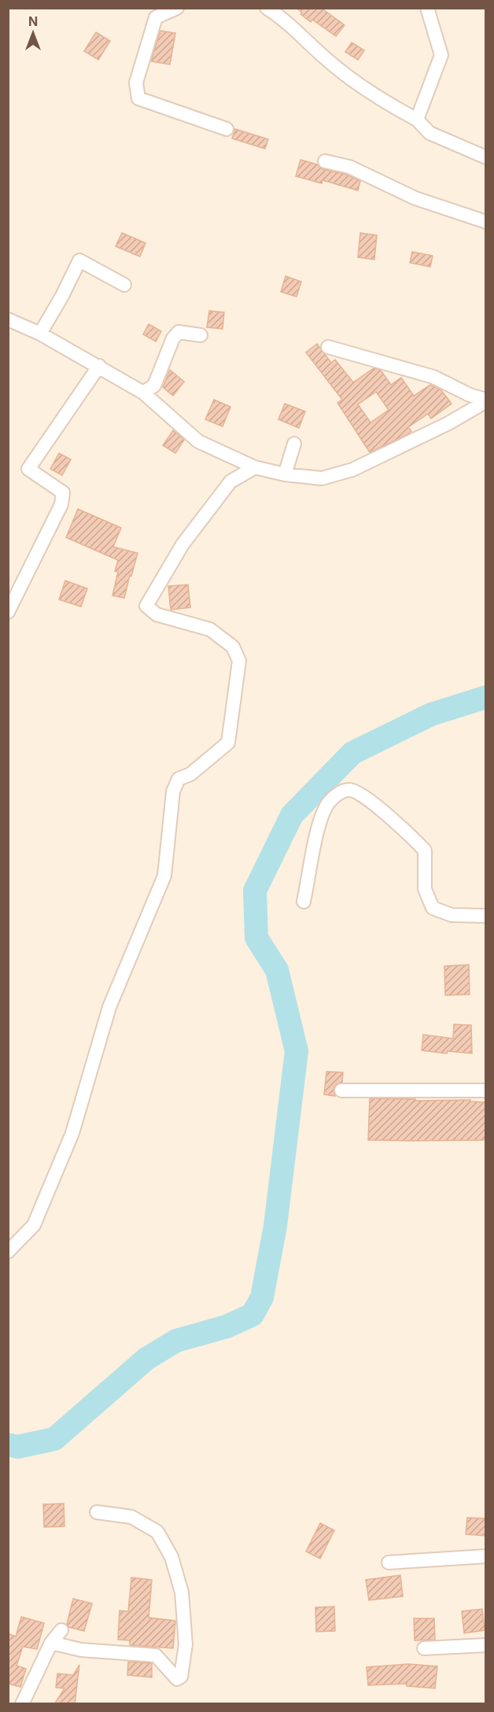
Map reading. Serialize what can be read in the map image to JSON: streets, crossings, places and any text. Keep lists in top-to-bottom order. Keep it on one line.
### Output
{"north":"top"}
